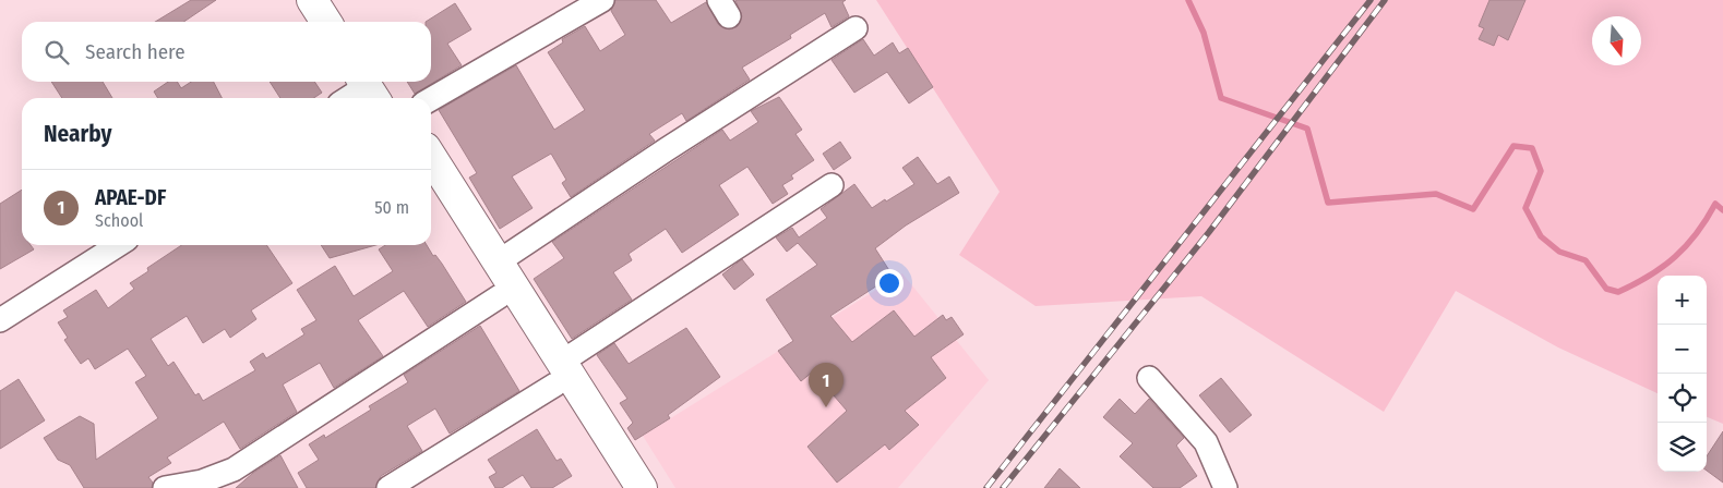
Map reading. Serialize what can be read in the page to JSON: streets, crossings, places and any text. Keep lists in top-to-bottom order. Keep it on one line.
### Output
{"north":"bottom","page":{"search":"Search here","heading":"Nearby","list":[{"mark":"1","name":"APAE-DF","note":"School","value":"50 m"}],"map_buttons":["+","−"],"pins":"1"}}
